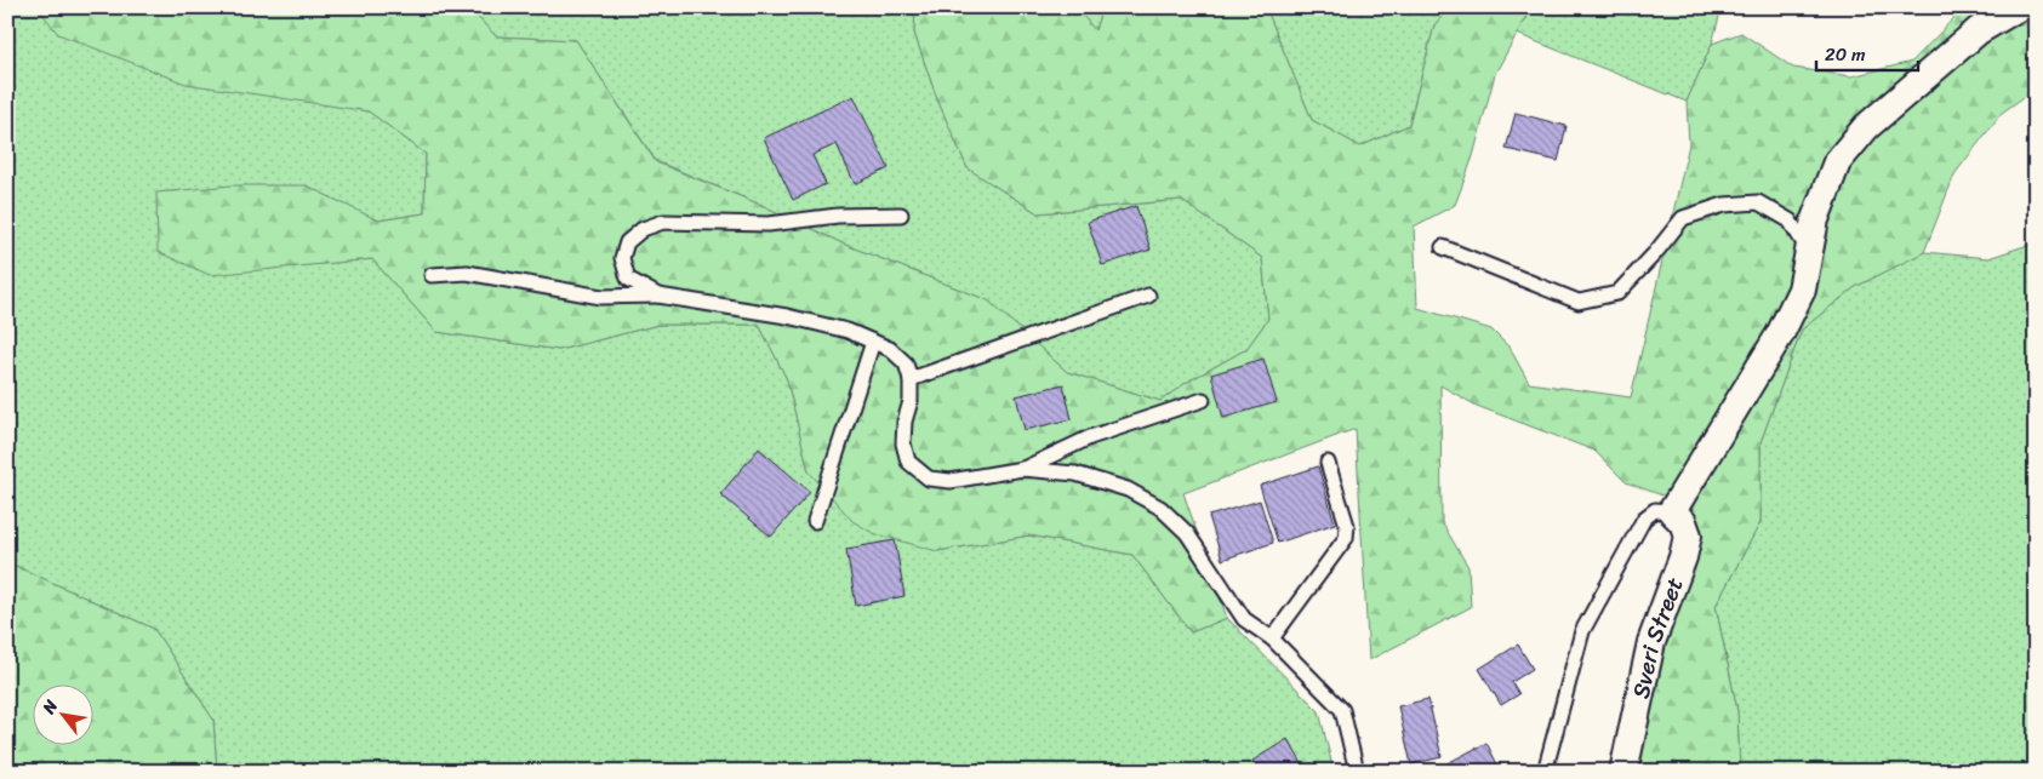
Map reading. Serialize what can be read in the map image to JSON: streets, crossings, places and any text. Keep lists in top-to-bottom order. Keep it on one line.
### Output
{"streets":{"street":["Sveri Street"]},"scale_bar":"20 m","north":"top left"}
